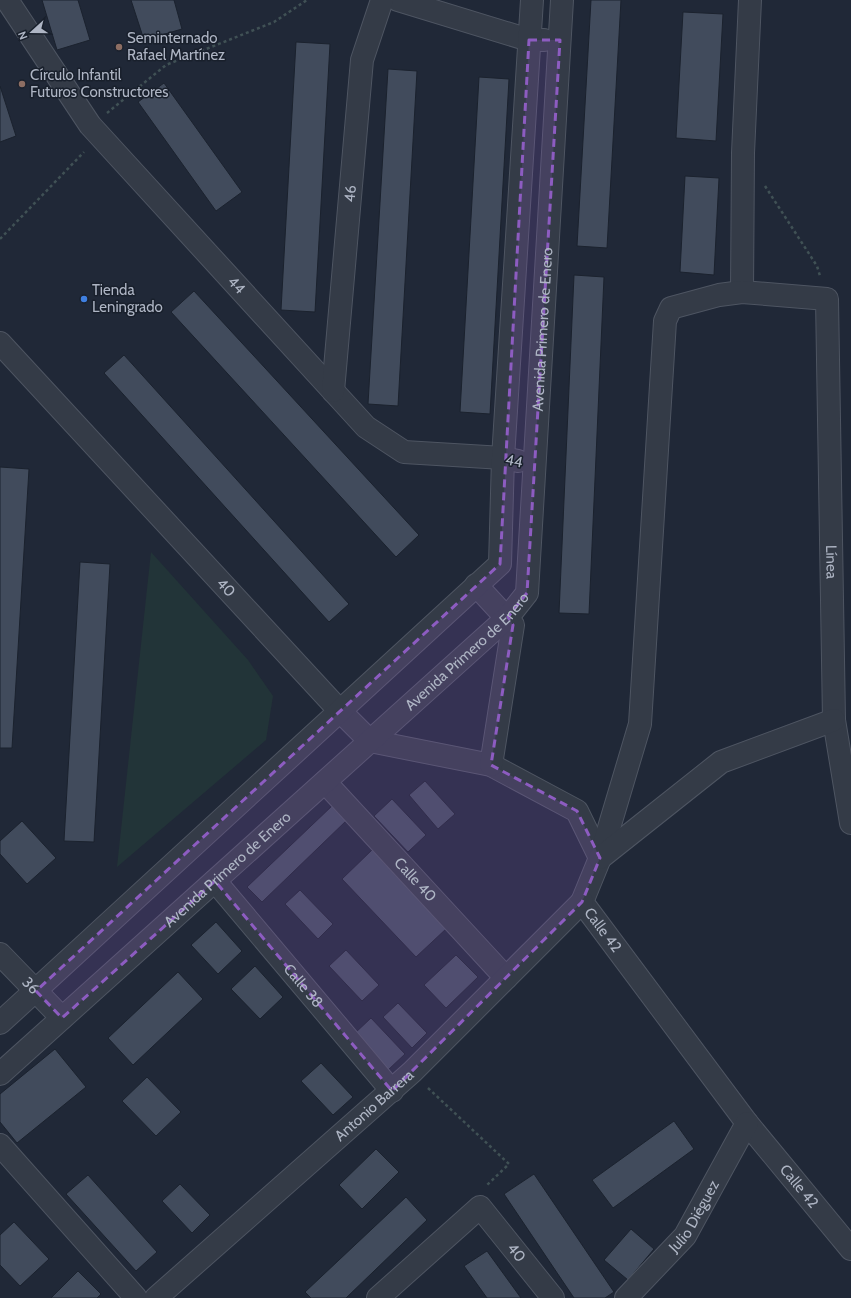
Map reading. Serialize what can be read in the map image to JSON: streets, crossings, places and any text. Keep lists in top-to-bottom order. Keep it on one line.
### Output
{"streets":{"street":["46","44","Avenida Primero de Enero","Línea","40","Calle 40","Calle 42","36","Calle 38","Antonio Barrera","Julio Diéguez"]},"crossings":[["46","44"],["44","Avenida Primero de Enero"],["Avenida Primero de Enero","40"],["Avenida Primero de Enero","Calle 40"],["Avenida Primero de Enero","36"],["Avenida Primero de Enero","Calle 38"],["Calle 40","Antonio Barrera"],["Calle 42","Antonio Barrera"],["Calle 42","Julio Diéguez"],["Calle 38","Antonio Barrera"]],"places":["Seminternado Rafael Martínez","Círculo Infantil Futuros Constructores","Tienda Leningrado"],"north":"left"}
